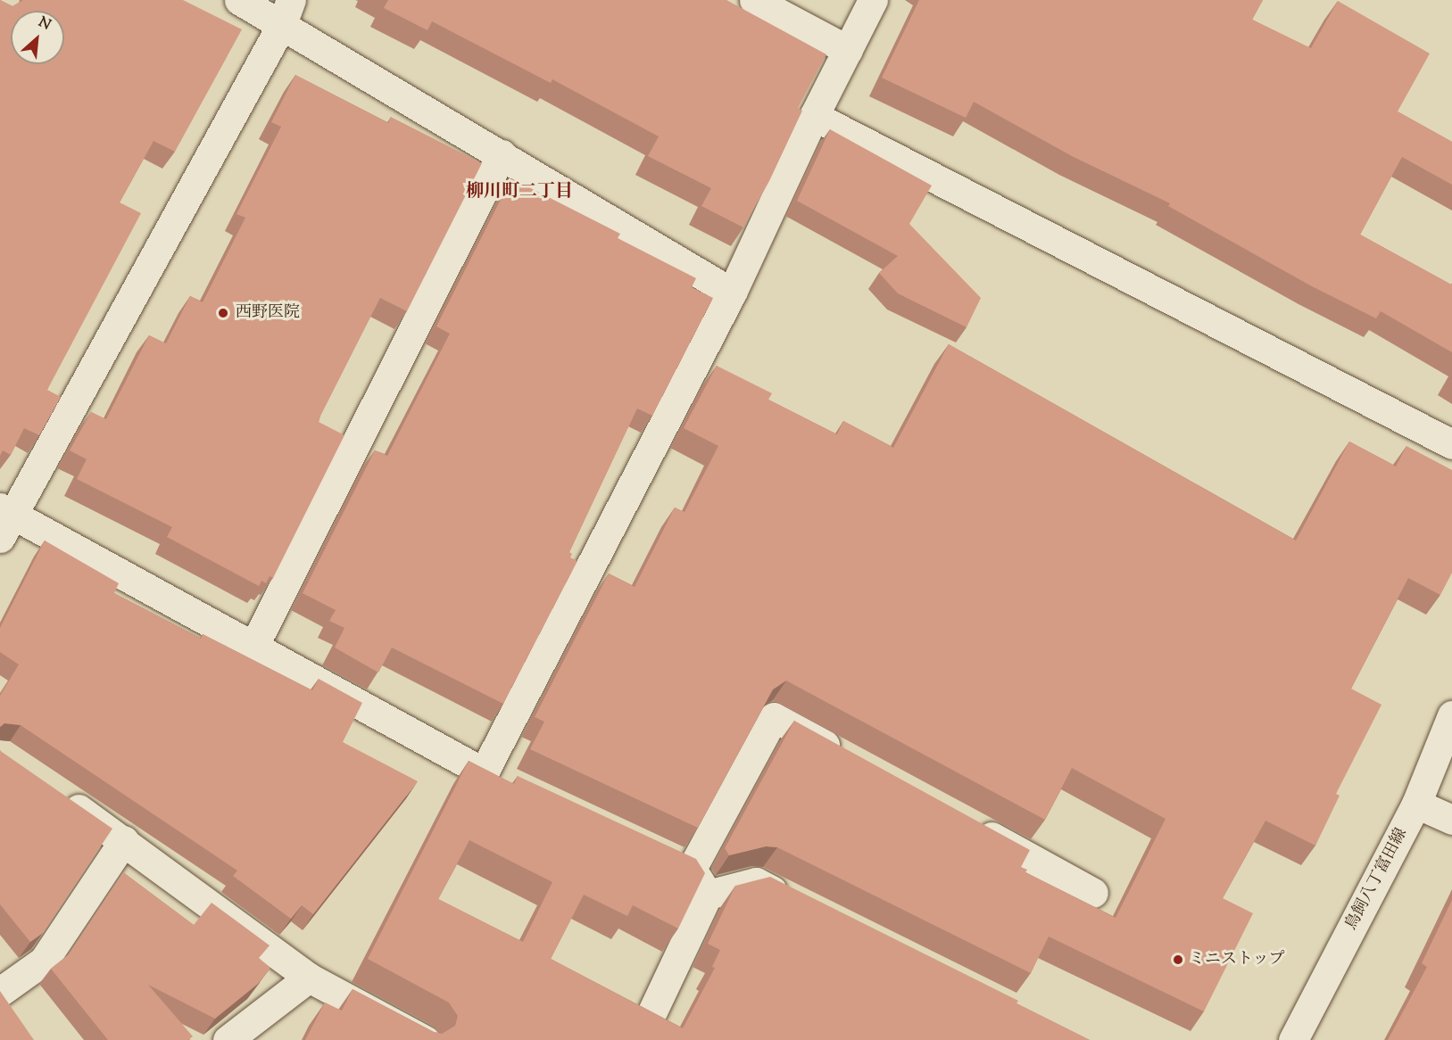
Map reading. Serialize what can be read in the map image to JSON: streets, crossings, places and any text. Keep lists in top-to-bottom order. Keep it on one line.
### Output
{"streets":{"street":["鳥飼八丁富田線"]},"districts":["柳川町二丁目"],"places":["西野医院","ミニストップ"],"north":"top right"}
